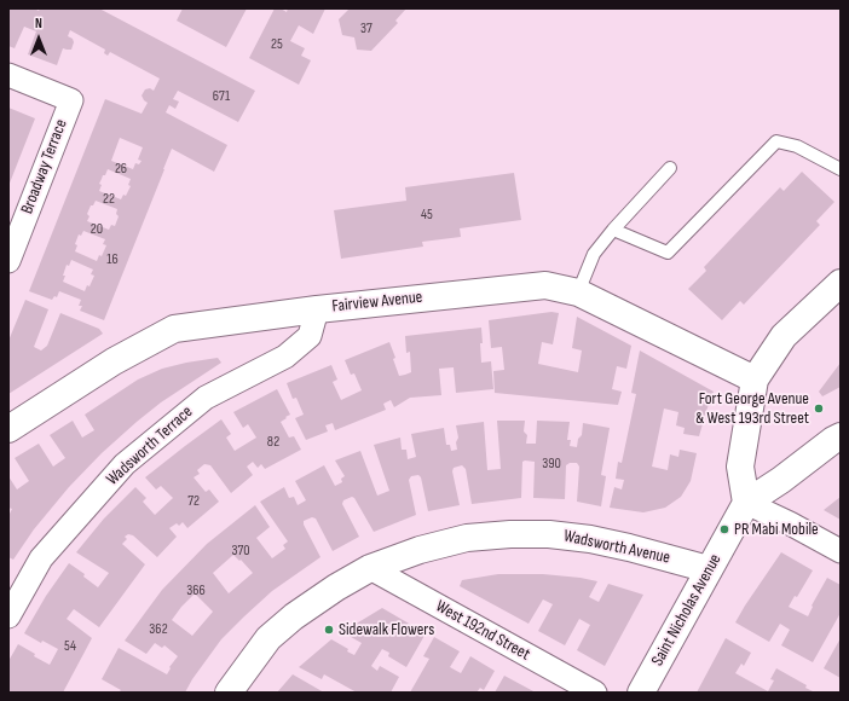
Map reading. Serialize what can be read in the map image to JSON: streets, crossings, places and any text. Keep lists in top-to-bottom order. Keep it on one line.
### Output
{"streets":{"street":["Broadway Terrace","Fairview Avenue","Wadsworth Terrace","Wadsworth Avenue","Saint Nicholas Avenue","West 192nd Street"]},"crossings":[["Fairview Avenue","Wadsworth Terrace"],["Wadsworth Avenue","Saint Nicholas Avenue"],["Wadsworth Avenue","West 192nd Street"]],"places":["Fort George Avenue & West 193rd Street","PR Mabi Mobile","Sidewalk Flowers"],"house_numbers":["37","25","671","26","22","45","20","16","82","390","72","370","366","362","54"],"north":"top"}
